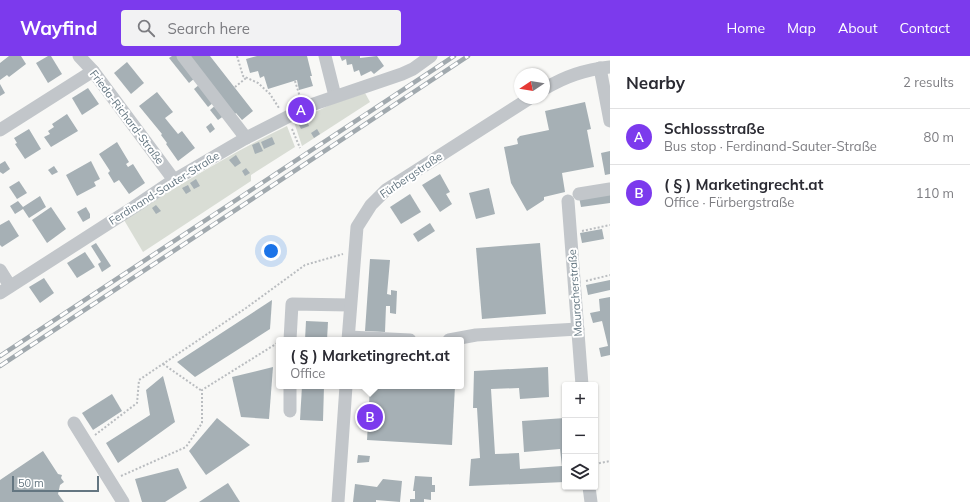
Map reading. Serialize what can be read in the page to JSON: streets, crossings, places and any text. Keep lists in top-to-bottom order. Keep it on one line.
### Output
{"streets":{"street":["Frieda-Richard-Straße","Fürbergstraße","Ferdinand-Sauter-Straße","Mauracherstraße"]},"crossings":[["Frieda-Richard-Straße","Ferdinand-Sauter-Straße"]],"scale_bar":"50 m","north":"left","page":{"header":"Wayfind","search":"Search here","nav":["Home","Map","About","Contact"],"heading":["Nearby","2 results"],"pins":["A","B"],"list":[{"mark":"A","name":"Schlossstraße","note":"Bus stop · Ferdinand-Sauter-Straße","value":"80 m"},{"mark":"B","name":"( § ) Marketingrecht.at","note":"Office · Fürbergstraße","value":"110 m"}],"popup":["( § ) Marketingrecht.at","Office"],"map_buttons":["+","−"],"scale":"50 m"}}
